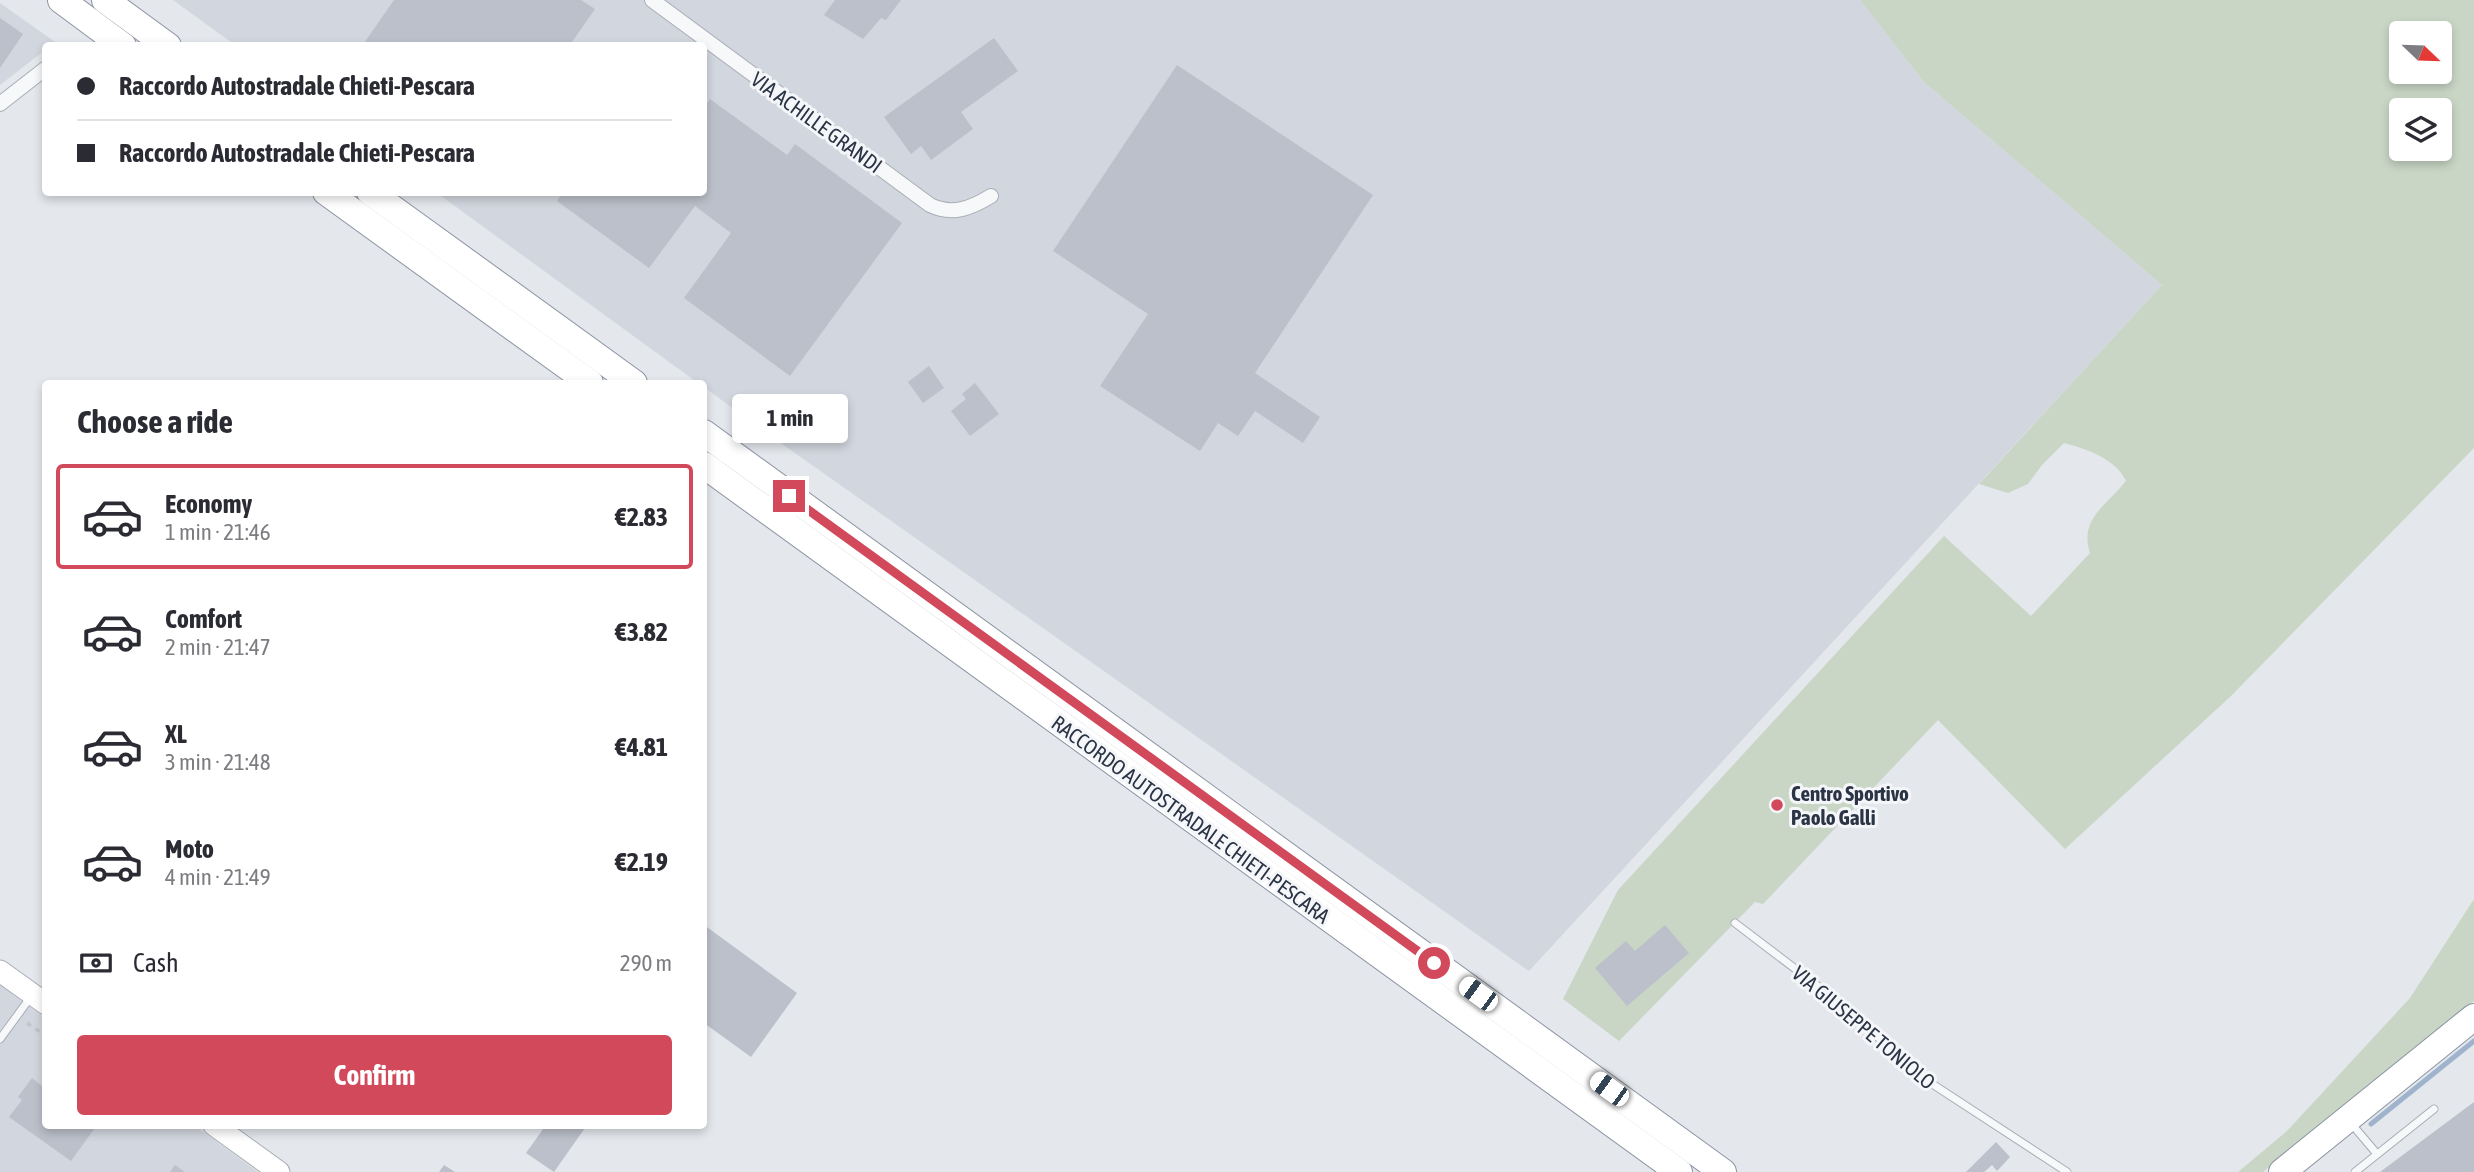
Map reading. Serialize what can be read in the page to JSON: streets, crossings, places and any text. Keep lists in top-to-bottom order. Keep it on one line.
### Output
{"streets":{"highway":["RACCORDO AUTOSTRADALE CHIETI-PESCARA"],"street":["VIA ACHILLE GRANDI"],"lane":["VIA GIUSEPPE TONIOLO"]},"places":["Centro Sportivo Paolo Galli"],"north":"bottom right","page":{"banner":["Raccordo Autostradale Chieti-Pescara","Raccordo Autostradale Chieti-Pescara"],"heading":"Choose a ride","bubble":"1 min","list":[{"name":"Economy","note":"1 min · 21:46","value":"€2.83"},{"name":"Comfort","note":"2 min · 21:47","value":"€3.82"},{"name":"XL","note":"3 min · 21:48","value":"€4.81"},{"name":"Moto","note":"4 min · 21:49","value":"€2.19"}],"pay":["Cash","290 m"],"buttons":"Confirm"}}
